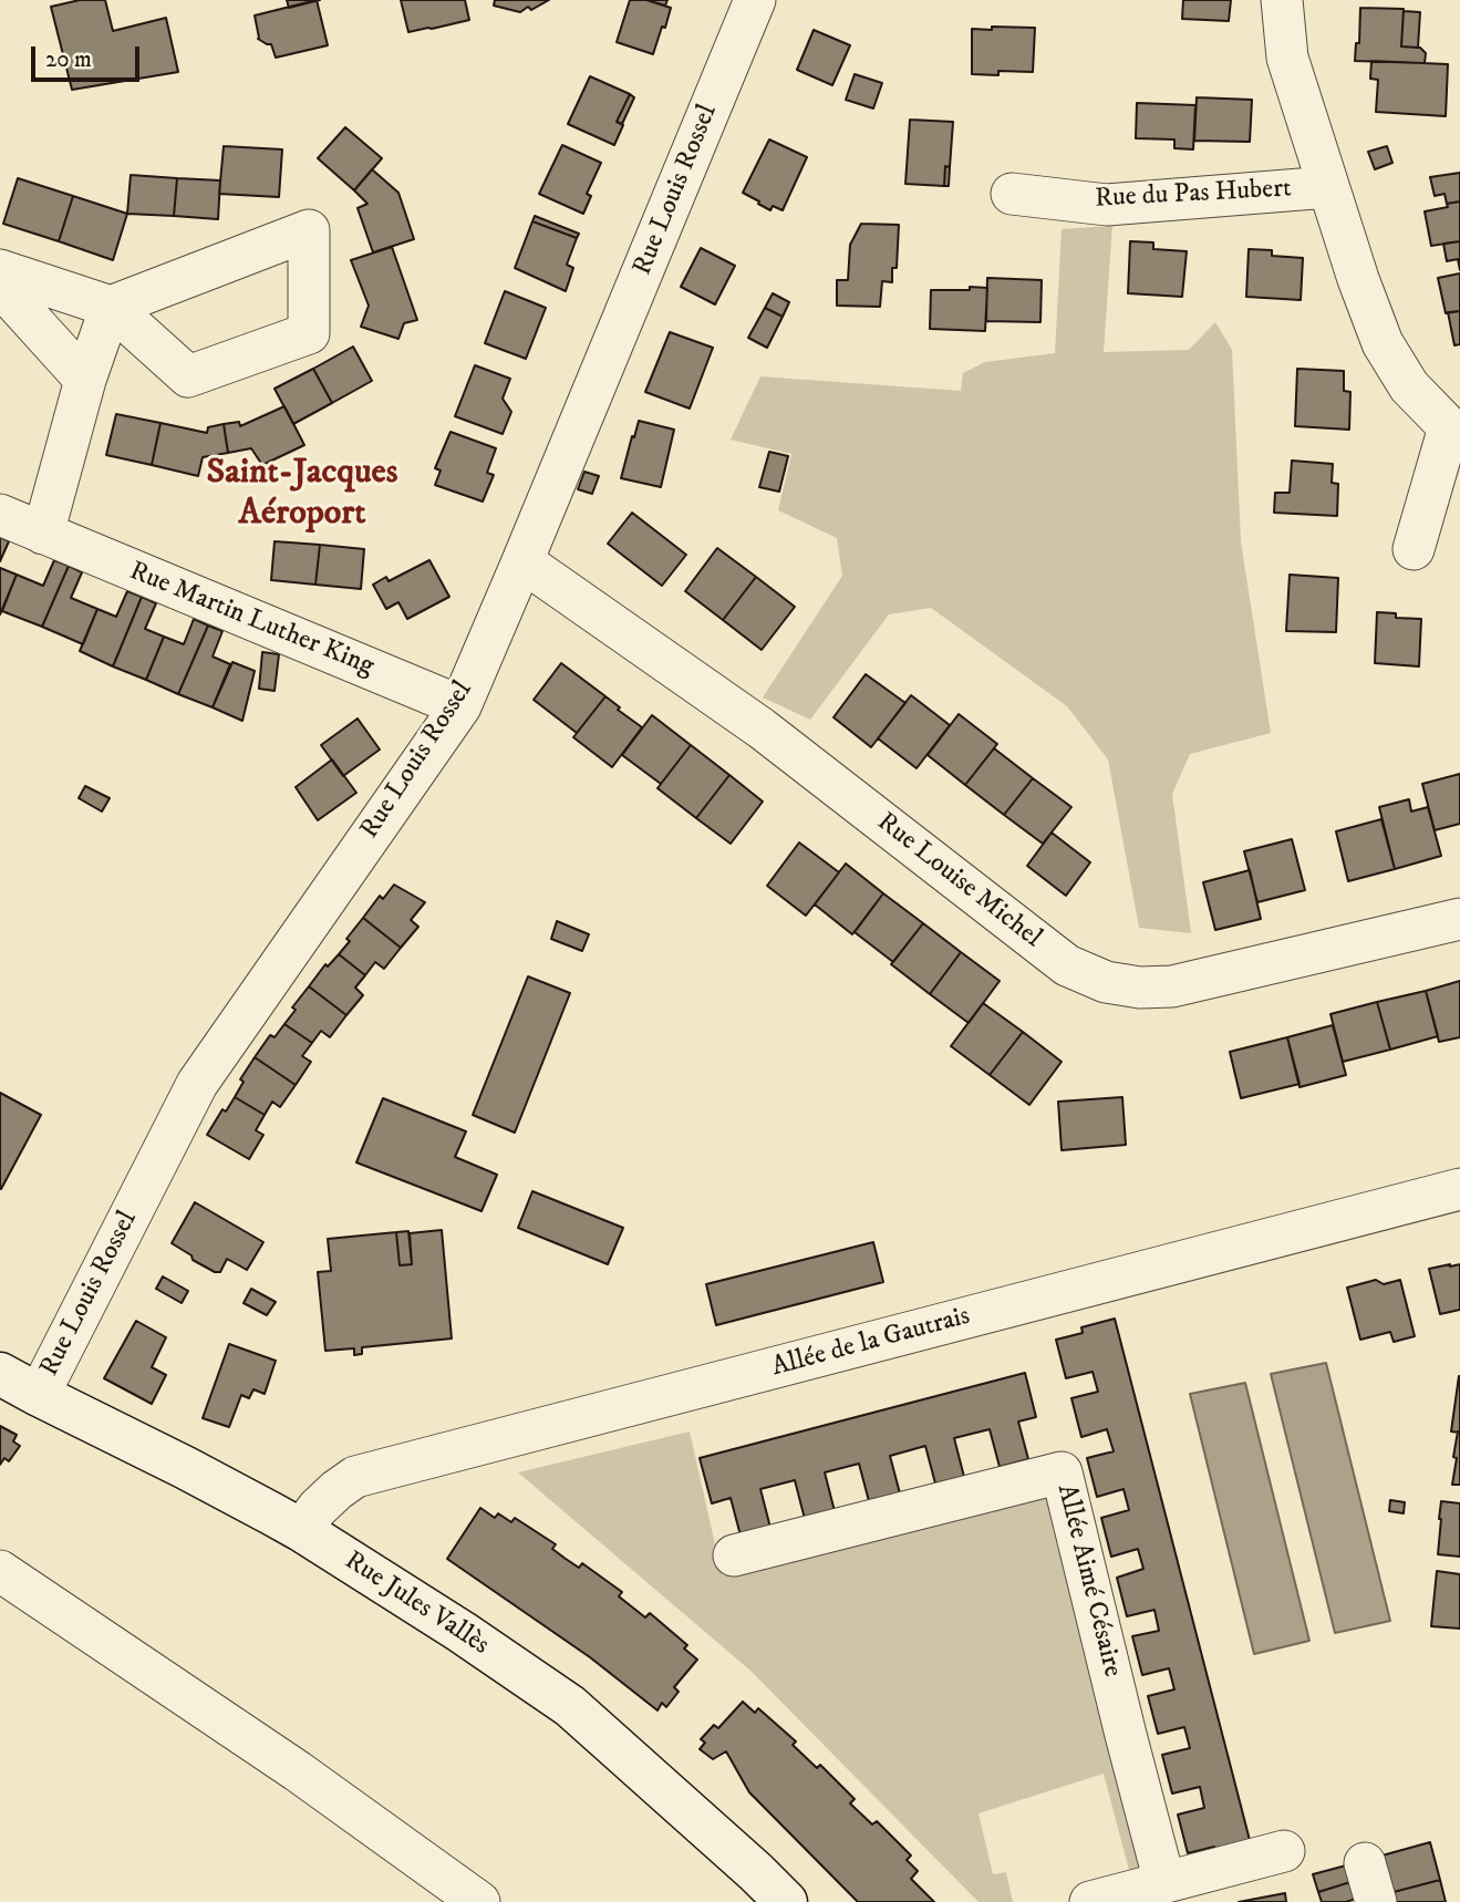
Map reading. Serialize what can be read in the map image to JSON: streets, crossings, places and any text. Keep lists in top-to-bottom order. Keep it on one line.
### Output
{"streets":{"street":["Rue Louis Rossel","Rue du Pas Hubert","Rue Martin Luther King","Rue Louise Michel","Allée de la Gautrais","Allée Aimé Césaire","Rue Jules Vallès"]},"crossings":[["Rue Louis Rossel","Rue Martin Luther King"],["Rue Louis Rossel","Rue Louise Michel"],["Rue Louis Rossel","Rue Jules Vallès"],["Allée de la Gautrais","Rue Jules Vallès"]],"districts":["Saint-Jacques Aéroport"],"scale_bar":"20 m"}
